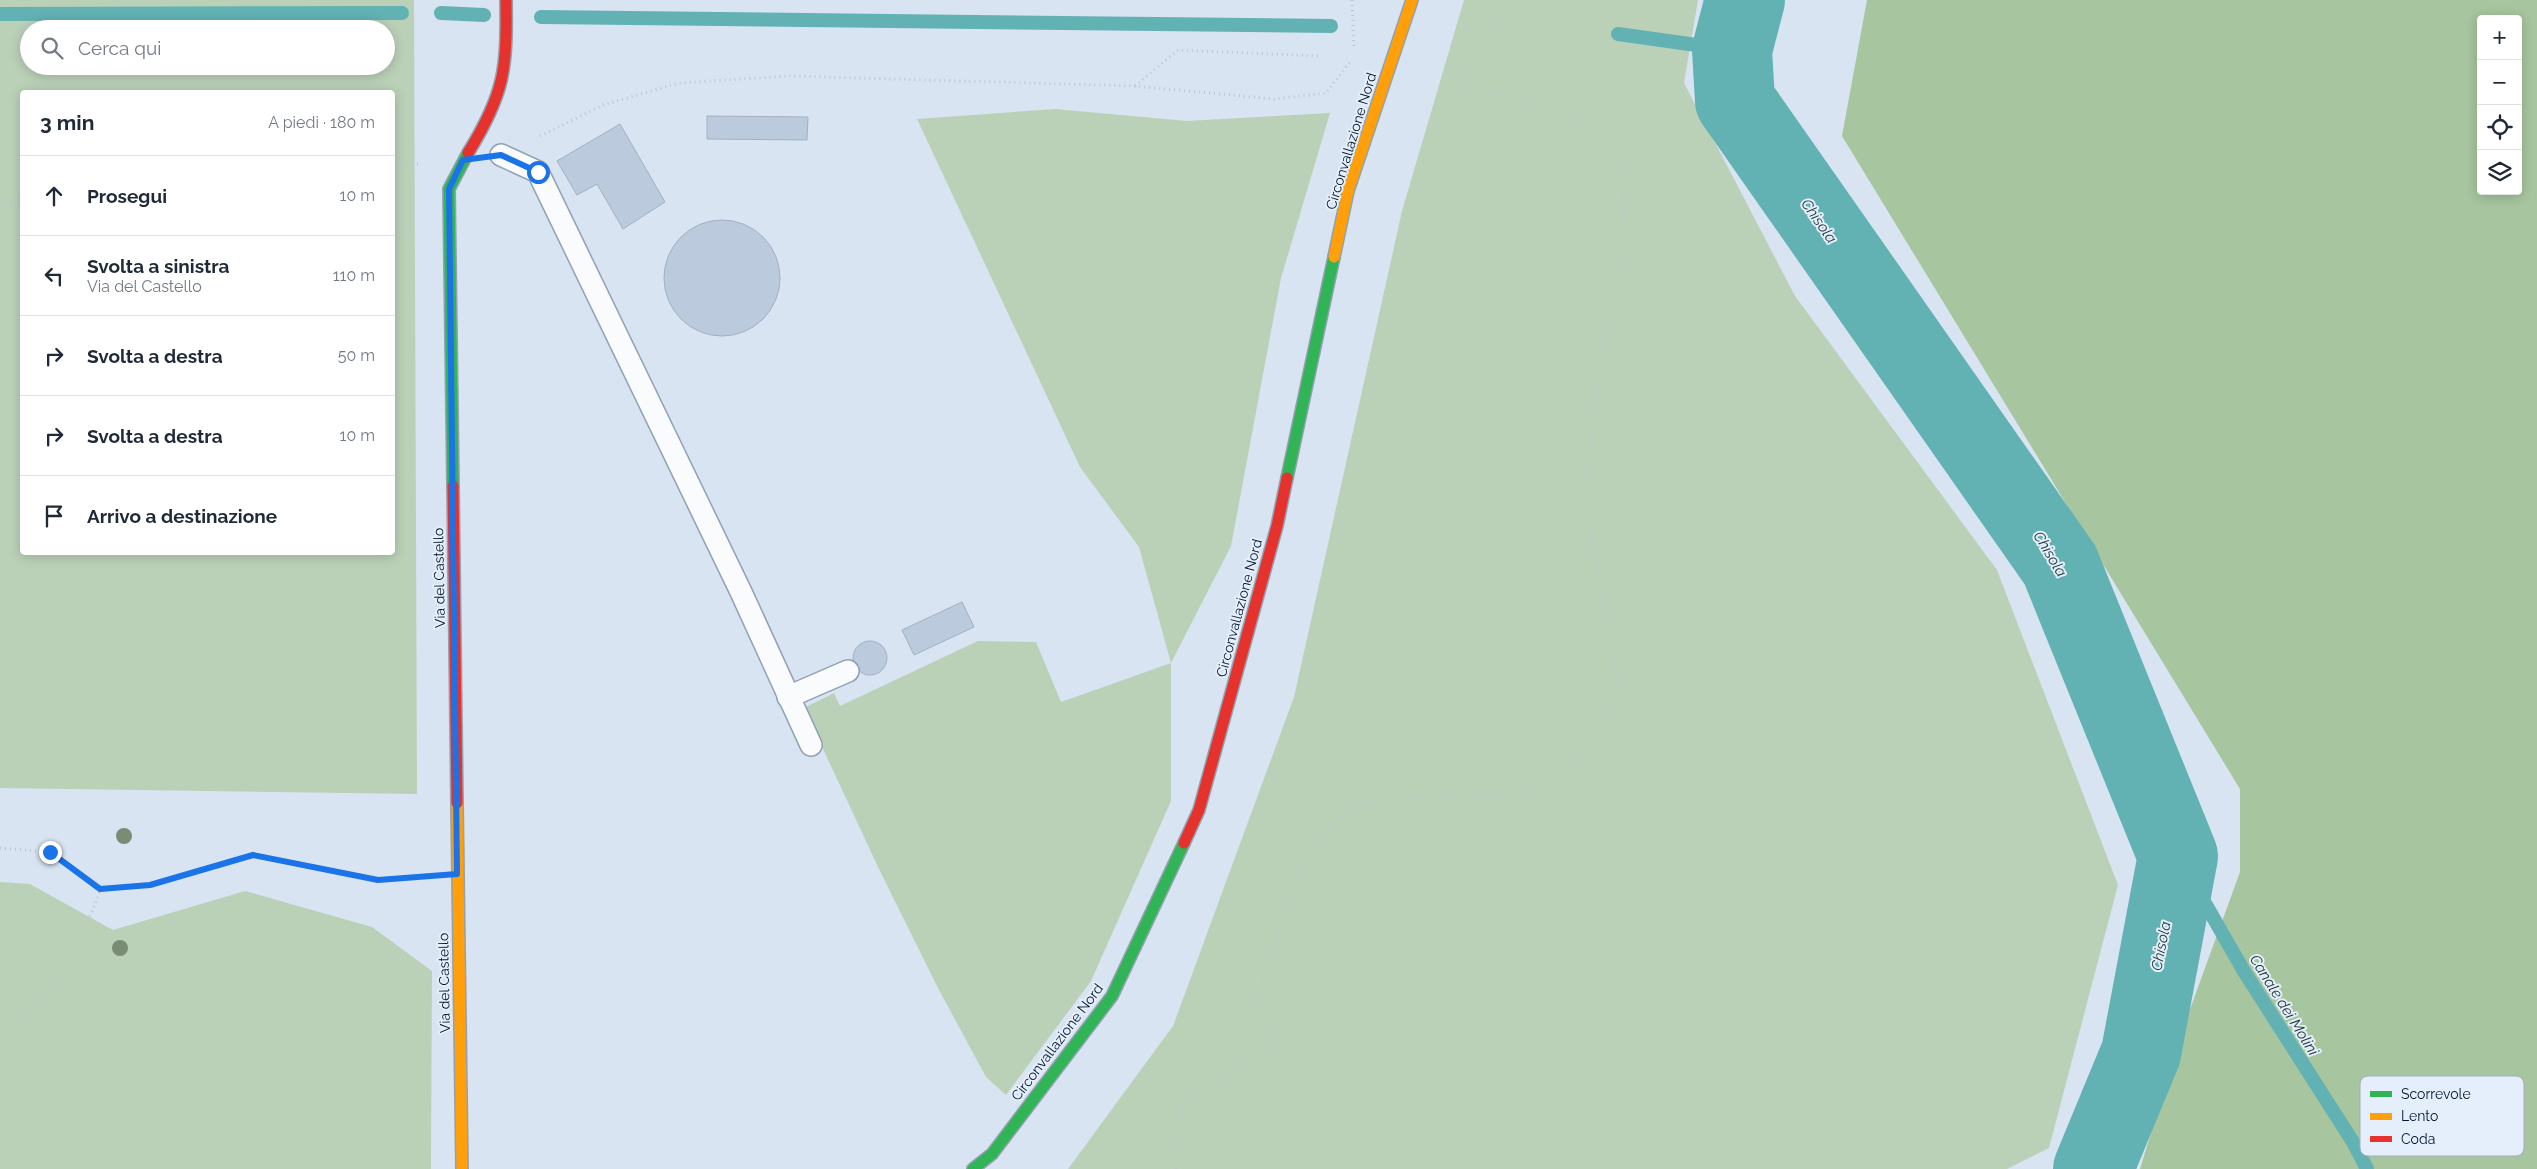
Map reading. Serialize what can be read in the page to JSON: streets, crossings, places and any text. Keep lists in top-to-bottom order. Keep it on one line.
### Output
{"streets":{"street":["Circonvallazione Nord","Via del Castello"]},"water":["Chisola","Canale dei Molini"],"legend":["Scorrevole","Lento","Coda"],"page":{"map_buttons":["+","−"],"search":"Cerca qui","heading":["3 min","A piedi · 180 m"],"list":[["Prosegui","10 m"],["Svolta a sinistra","Via del Castello","110 m"],["Svolta a destra","50 m"],["Svolta a destra","10 m"],"Arrivo a destinazione"]}}
